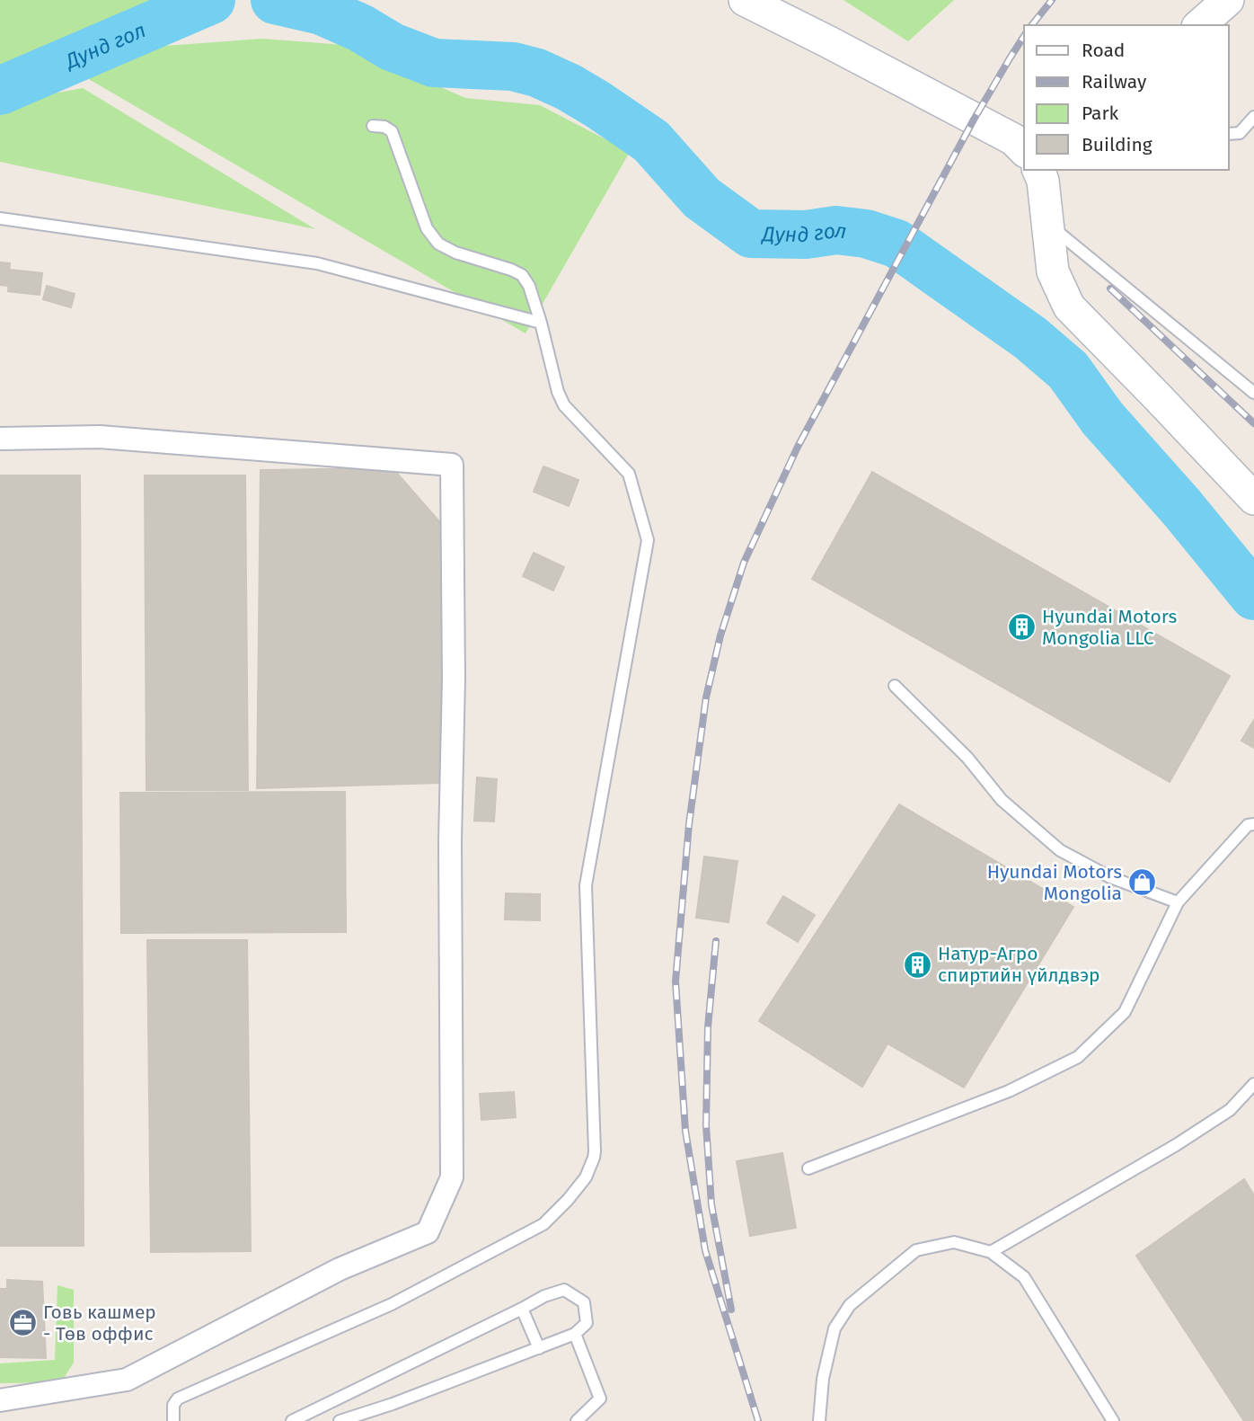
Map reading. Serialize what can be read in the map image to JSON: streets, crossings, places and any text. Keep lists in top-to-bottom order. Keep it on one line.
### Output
{"water":["Дунд гол"],"places":{"building":["Hyundai Motors Mongolia LLC","Натур-Агро спиртийн үйлдвэр"],"shop":["Hyundai Motors Mongolia"],"office":["Говь кашмер - Төв оффис"]},"legend":["Road","Railway","Park","Building"]}
